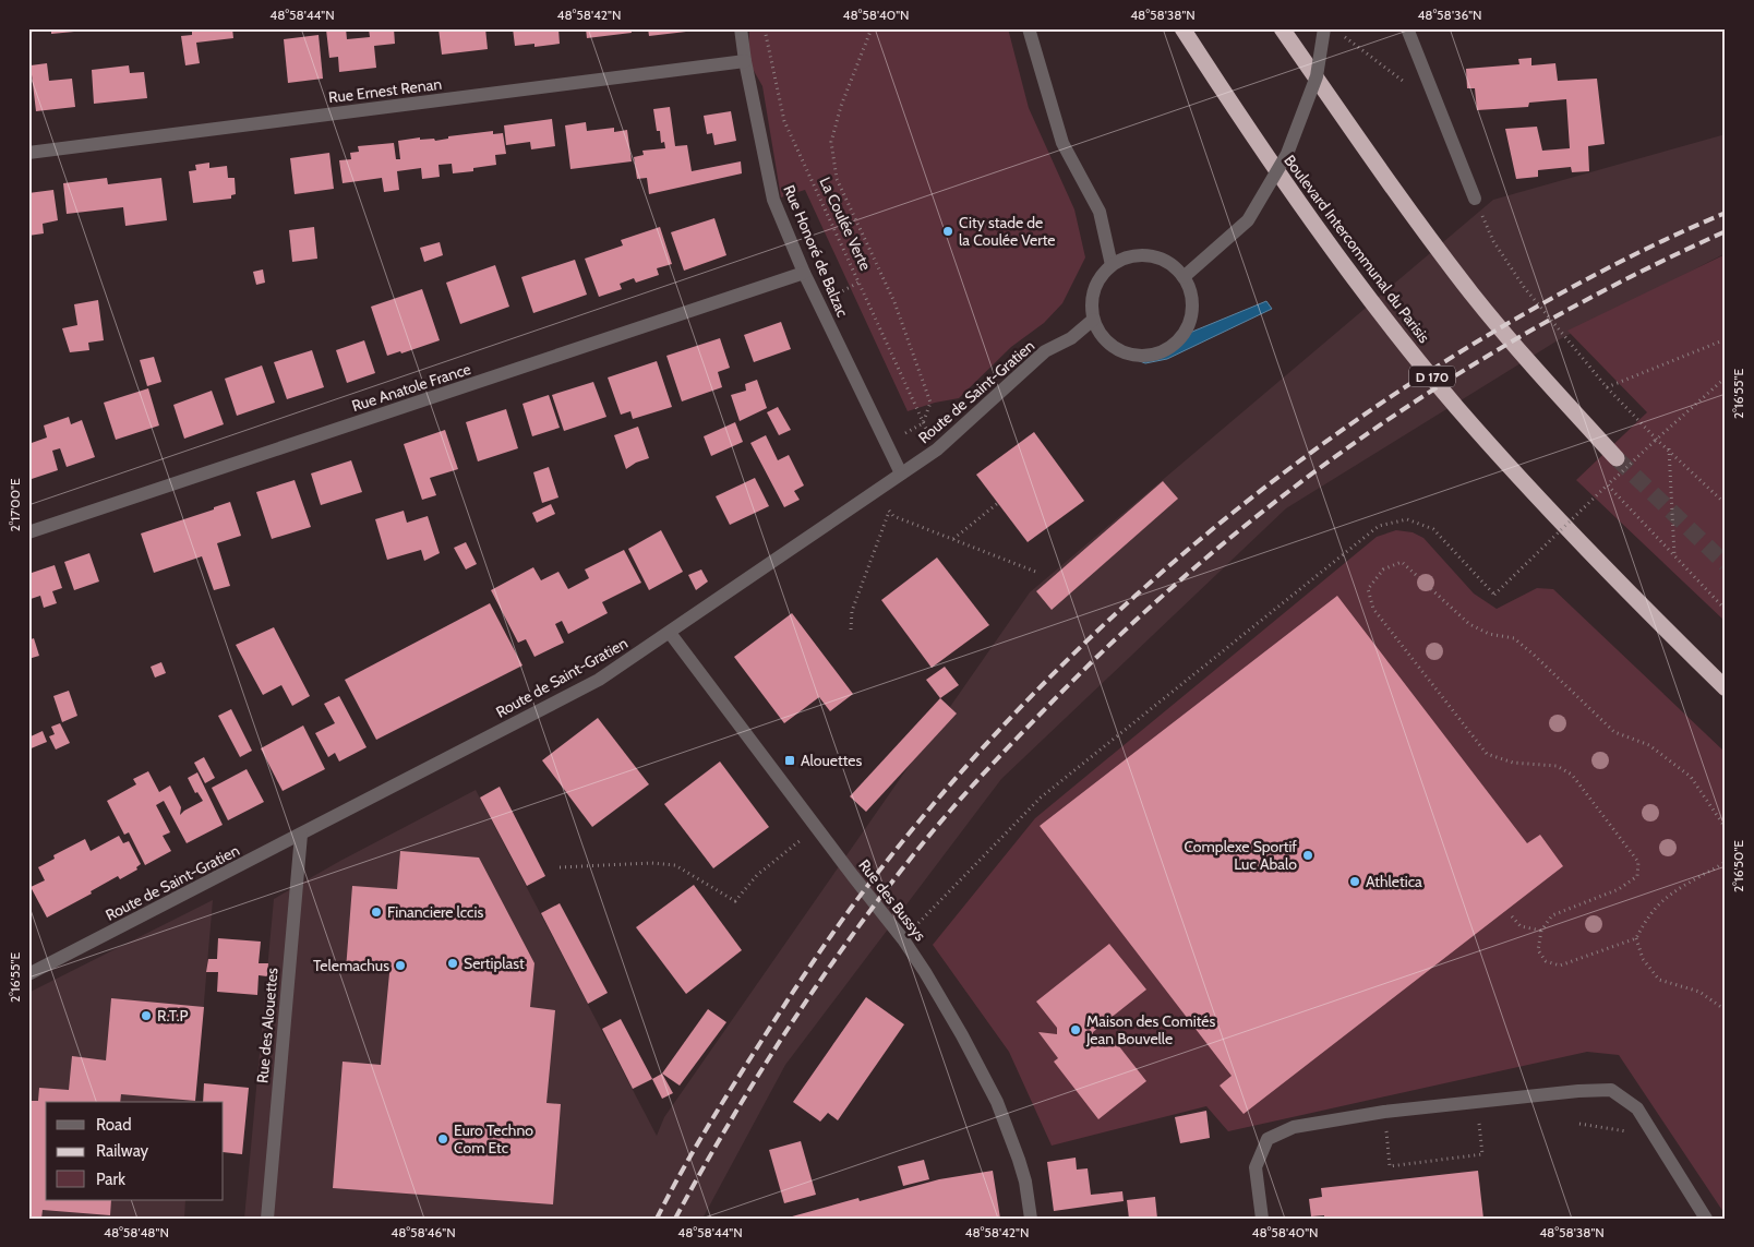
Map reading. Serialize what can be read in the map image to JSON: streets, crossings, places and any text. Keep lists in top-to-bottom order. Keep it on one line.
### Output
{"streets":{"highway":["Boulevard Intercommunal du Parisis","D 170"],"street":["Rue Ernest Renan","Rue Honoré de Balzac","Rue Anatole France","Route de Saint-Gratien","Rue des Bussys","Rue des Alouettes"],"path":["La Coulée Verte"]},"crossings":[["Rue Ernest Renan","Rue Honoré de Balzac"],["Rue Honoré de Balzac","Rue Anatole France"],["Rue Honoré de Balzac","Route de Saint-Gratien"],["Route de Saint-Gratien","Rue des Bussys"],["Route de Saint-Gratien","Rue des Alouettes"]],"places":{"other":["City stade de la Coulée Verte","Complexe Sportif Luc Abalo","Athletica","Financiere lccis","Sertiplast","Telemachus","R.T.P","Maison des Comités Jean Bouvelle","Euro Techno Com Etc"],"transit":["Alouettes"]},"legend":["Road","Railway","Park"],"coordinates":["48°58'44\"N","48°58'42\"N","48°58'40\"N","48°58'38\"N","48°58'36\"N","2°16'55\"E","2°17'00\"E","2°16'50\"E","48°58'48\"N","48°58'46\"N"]}
